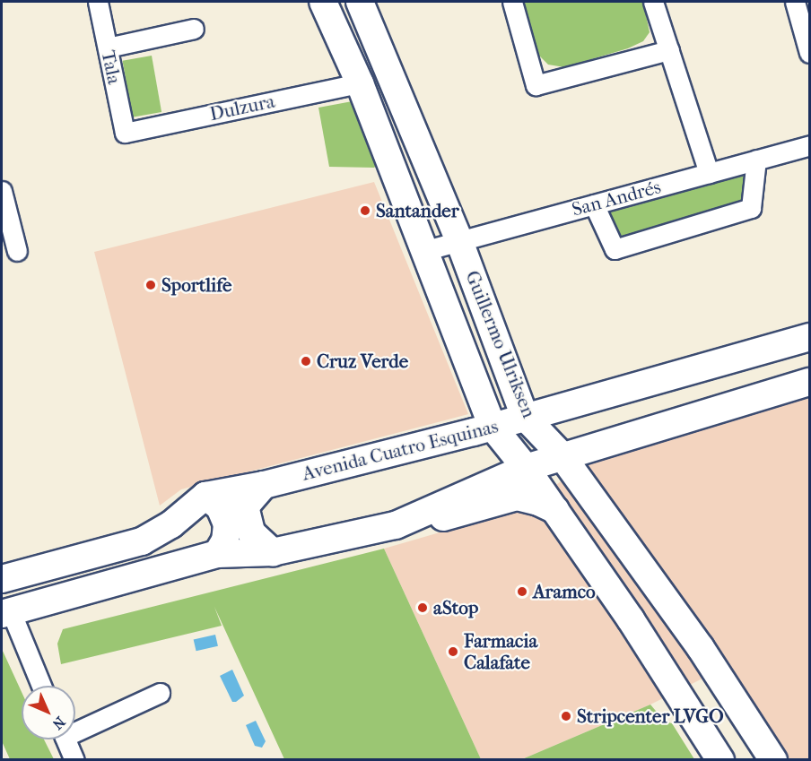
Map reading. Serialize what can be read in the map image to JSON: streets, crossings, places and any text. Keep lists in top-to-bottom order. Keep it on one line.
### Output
{"streets":{"main road":["Guillermo Ulriksen","Avenida Cuatro Esquinas"],"street":["Tala","Dulzura","San Andrés"]},"crossings":[["Tala","Dulzura"],["Dulzura","Guillermo Ulriksen"],["San Andrés","Guillermo Ulriksen"],["Guillermo Ulriksen","Avenida Cuatro Esquinas"]],"places":["Santander","Sportlife","Cruz Verde","Aramco","aStop","Farmacia Calafate","Stripcenter LVGO"],"north":"bottom right"}
